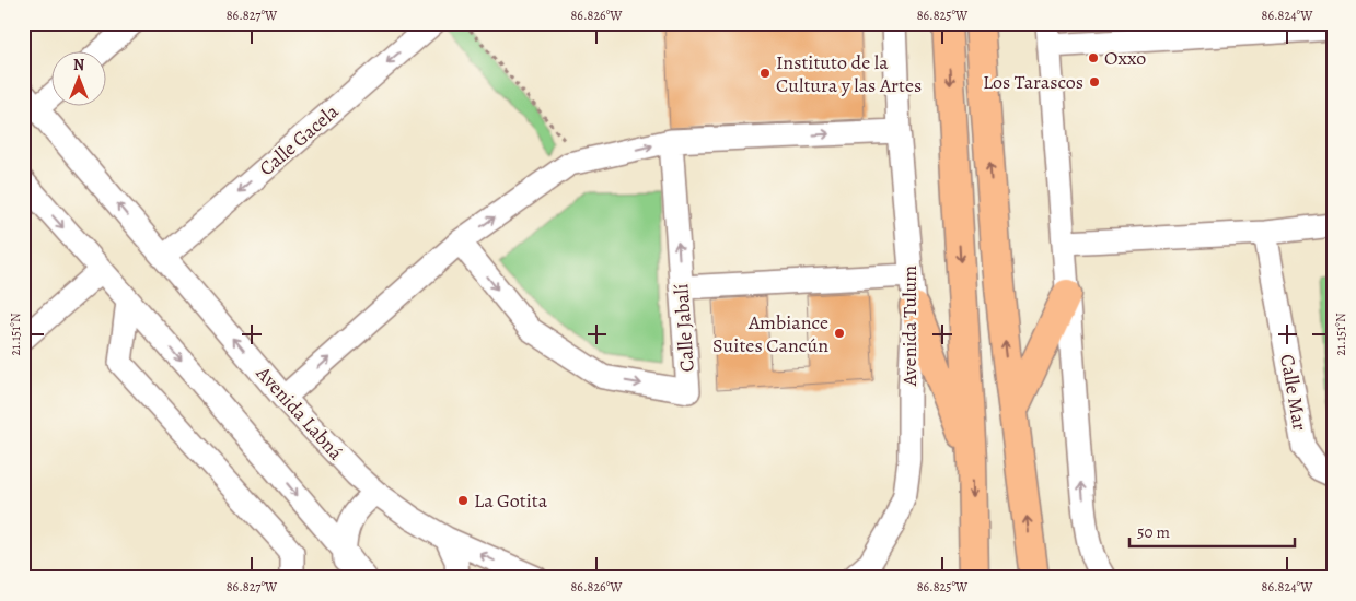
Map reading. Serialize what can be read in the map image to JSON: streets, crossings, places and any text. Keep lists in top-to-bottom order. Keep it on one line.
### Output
{"streets":{"street":["Calle Gacela","Avenida Tulum","Calle Jabalí","Calle Mar","Avenida Labná"]},"crossings":[["Calle Gacela","Avenida Labná"]],"places":["Oxxo","Instituto de la Cultura y las Artes","Los Tarascos","Ambiance Suites Cancún","La Gotita"],"scale_bar":"50 m","north":"top","coordinates":["86.827°W","86.826°W","86.825°W","86.824°W","21.151°N"]}
